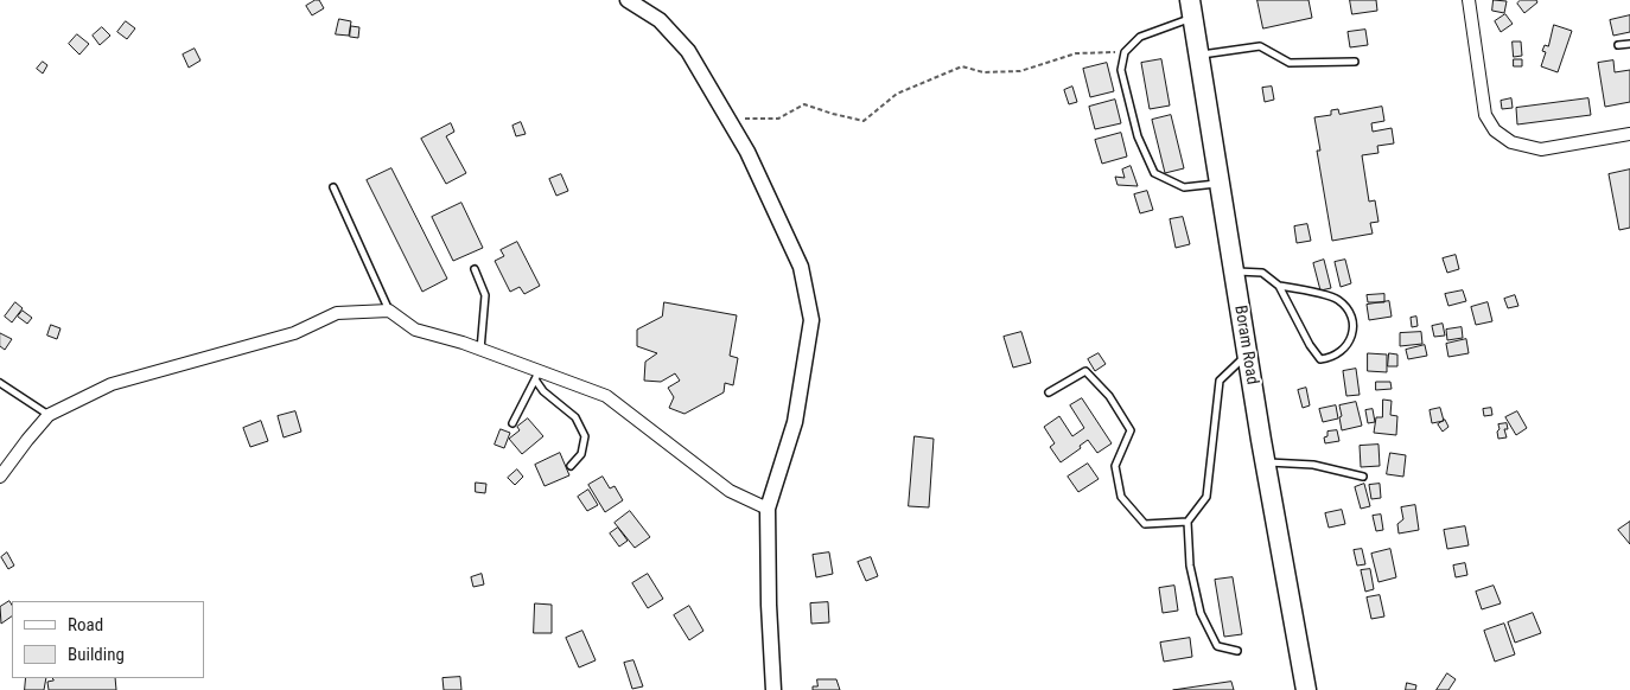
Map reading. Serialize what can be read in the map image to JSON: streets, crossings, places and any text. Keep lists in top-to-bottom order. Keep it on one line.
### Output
{"streets":{"main road":["Boram Road"]},"legend":["Road","Building"]}
